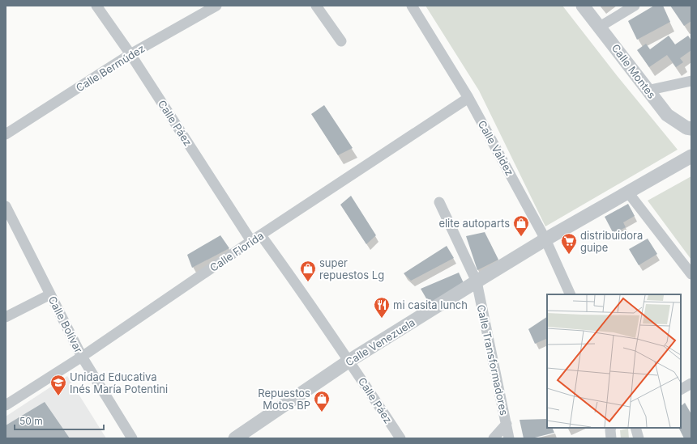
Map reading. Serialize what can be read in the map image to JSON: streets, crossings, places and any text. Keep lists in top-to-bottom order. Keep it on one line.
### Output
{"streets":{"street":["Calle Bermúdez","Calle Montes","Calle Páez","Calle Valdez","Calle Florida","Calle Bolívar","Calle Venezuela","Calle Transformadores"]},"crossings":[["Calle Bermúdez","Calle Páez"],["Calle Páez","Calle Florida"],["Calle Páez","Calle Venezuela"],["Calle Valdez","Calle Florida"],["Calle Valdez","Calle Venezuela"],["Calle Florida","Calle Bolívar"],["Calle Venezuela","Calle Transformadores"]],"places":{"shop":["elite autoparts","super repuestos Lg","Repuestos Motos BP"],"supermarket":["distribuidora guipe"],"restaurant":["mi casita lunch"],"school or university":["Unidad Educativa Inés María Potentini"]},"scale_bar":"50 m"}
